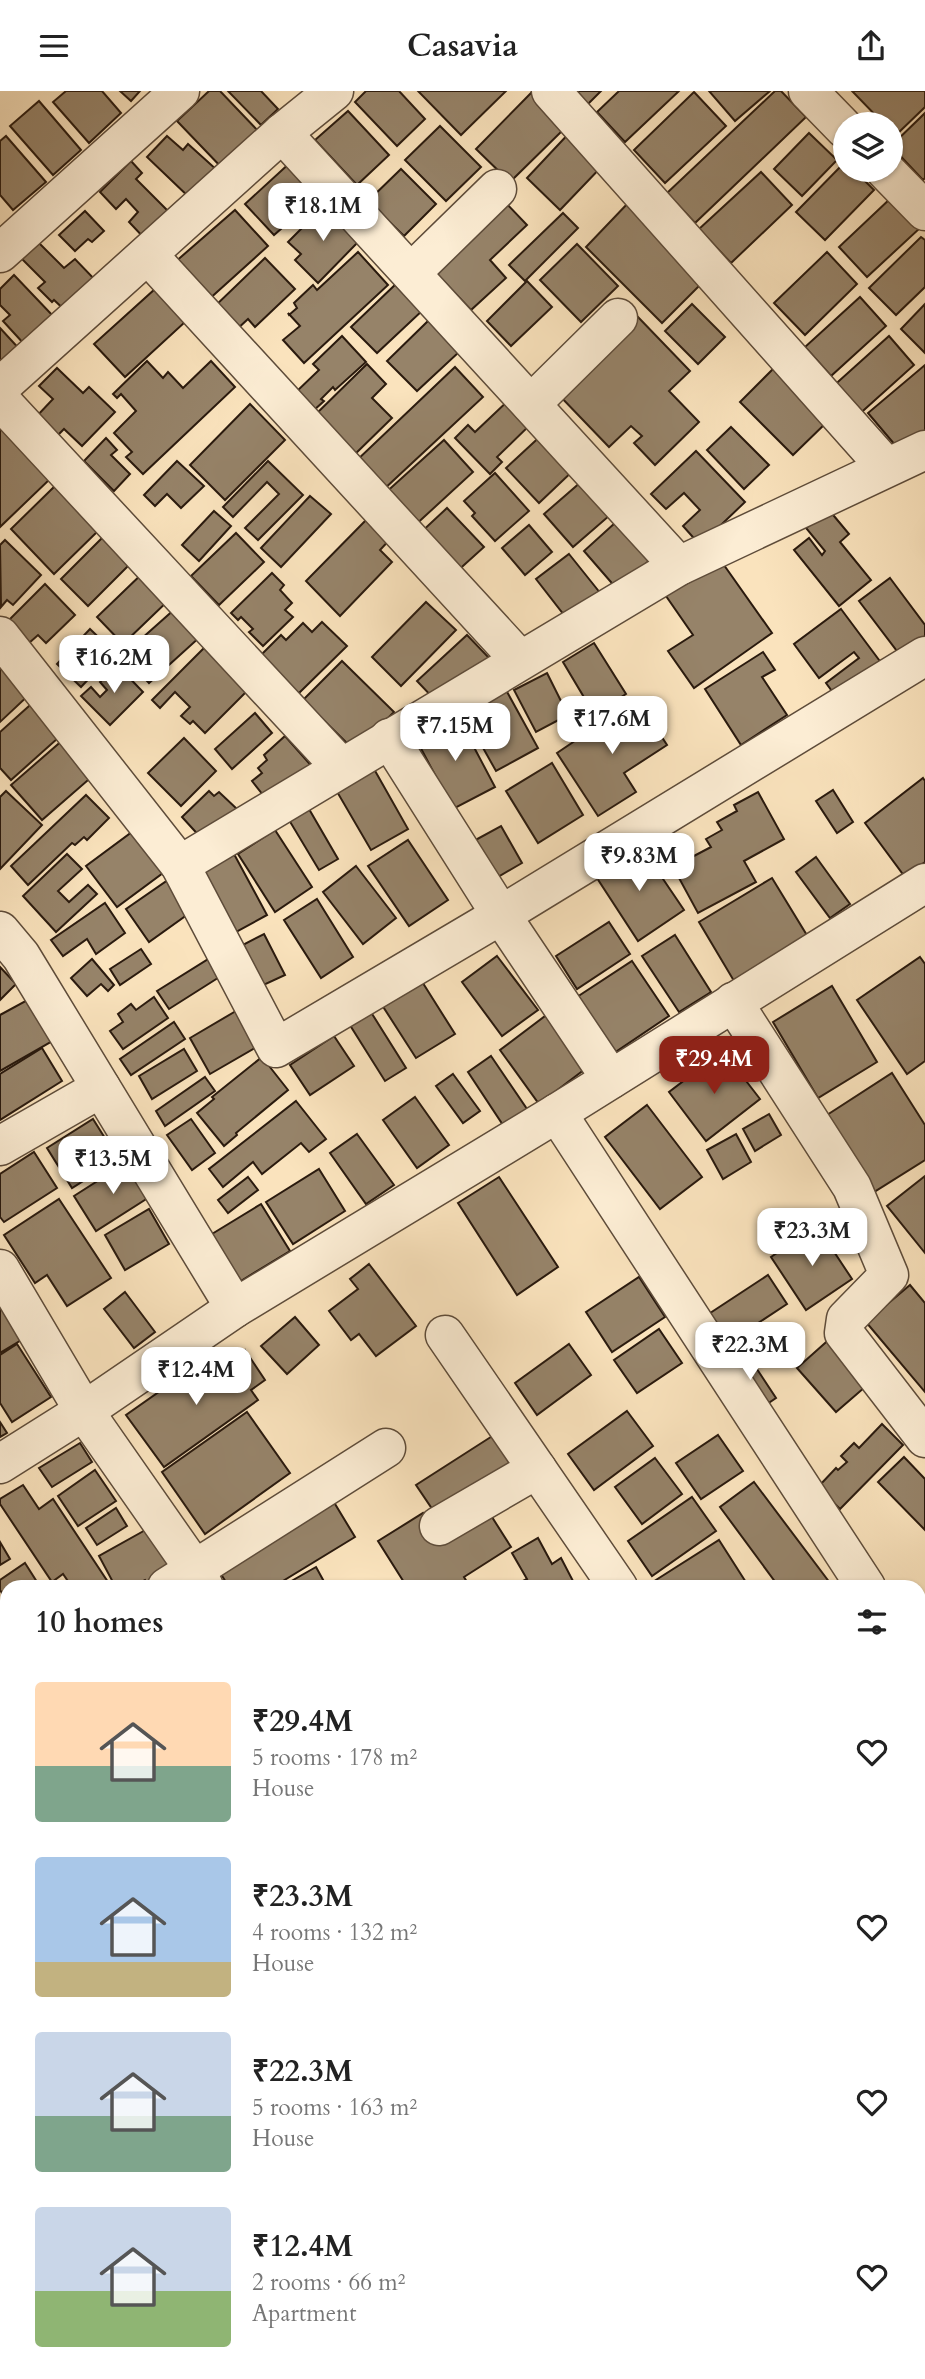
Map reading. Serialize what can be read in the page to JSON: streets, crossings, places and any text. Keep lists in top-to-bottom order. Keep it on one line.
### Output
{"page":{"header":"Casavia","price":["₹18.1M","₹16.2M","₹17.6M","₹7.15M","₹9.83M","₹29.4M","₹13.5M","₹23.3M","₹22.3M","₹12.4M"],"heading":"10 homes","list":[{"name":"₹29.4M","note":"5 rooms · 178 m² · House"},{"name":"₹23.3M","note":"4 rooms · 132 m² · House"},{"name":"₹22.3M","note":"5 rooms · 163 m² · House"},{"name":"₹12.4M","note":"2 rooms · 66 m² · Apartment"}]}}
